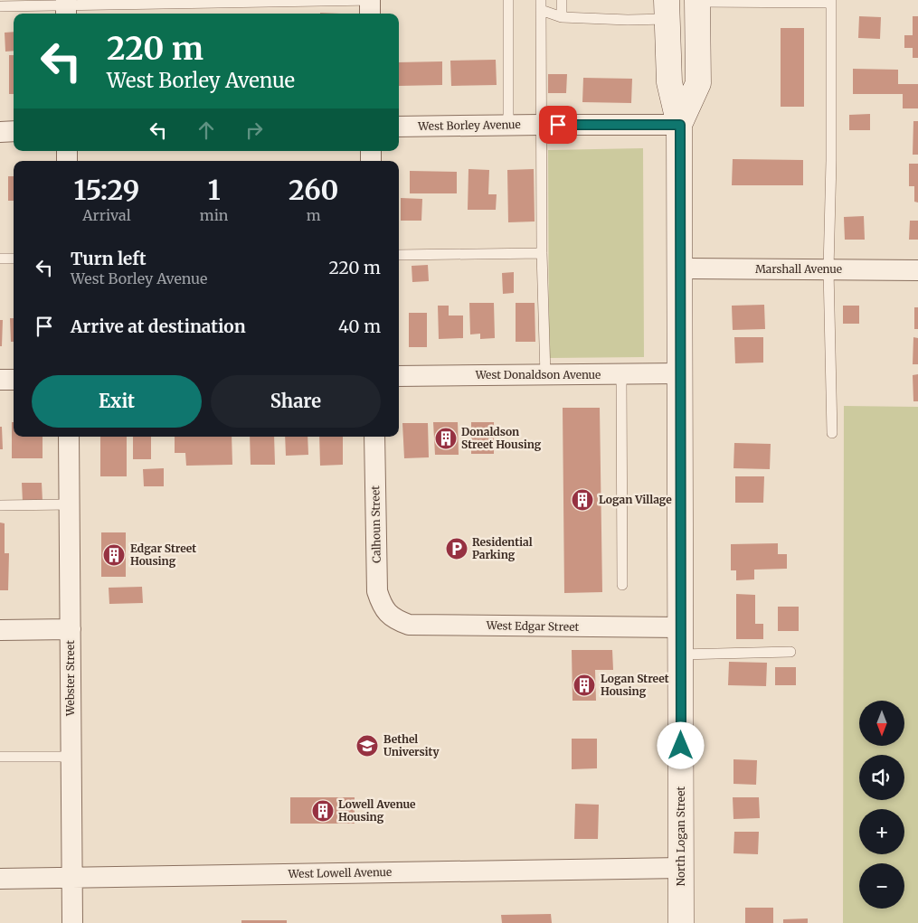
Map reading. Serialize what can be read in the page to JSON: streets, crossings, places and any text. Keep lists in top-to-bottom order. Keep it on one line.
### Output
{"streets":{"street":["West Borley Avenue","Marshall Avenue","West Donaldson Avenue","Calhoun Street","West Edgar Street","Webster Street","North Logan Street","West Lowell Avenue"]},"crossings":[["West Borley Avenue","North Logan Street"],["Marshall Avenue","North Logan Street"],["West Donaldson Avenue","North Logan Street"],["Calhoun Street","West Edgar Street"],["West Edgar Street","North Logan Street"],["Webster Street","West Lowell Avenue"],["North Logan Street","West Lowell Avenue"]],"places":{"building":["Donaldson Street Housing","Logan Village","Edgar Street Housing","Logan Street Housing","Lowell Avenue Housing"],"parking":["Residential Parking"],"school or university":["Bethel University"]},"north":"bottom","page":{"turn":["220 m","West Borley Avenue"],"eta":["15:29","Arrival","1","min","260","m"],"list":[{"name":"Turn left","note":"West Borley Avenue","value":"220 m"},{"name":"Arrive at destination","value":"40 m"}],"buttons":["Exit","Share"],"map_buttons":["+","−"]}}
